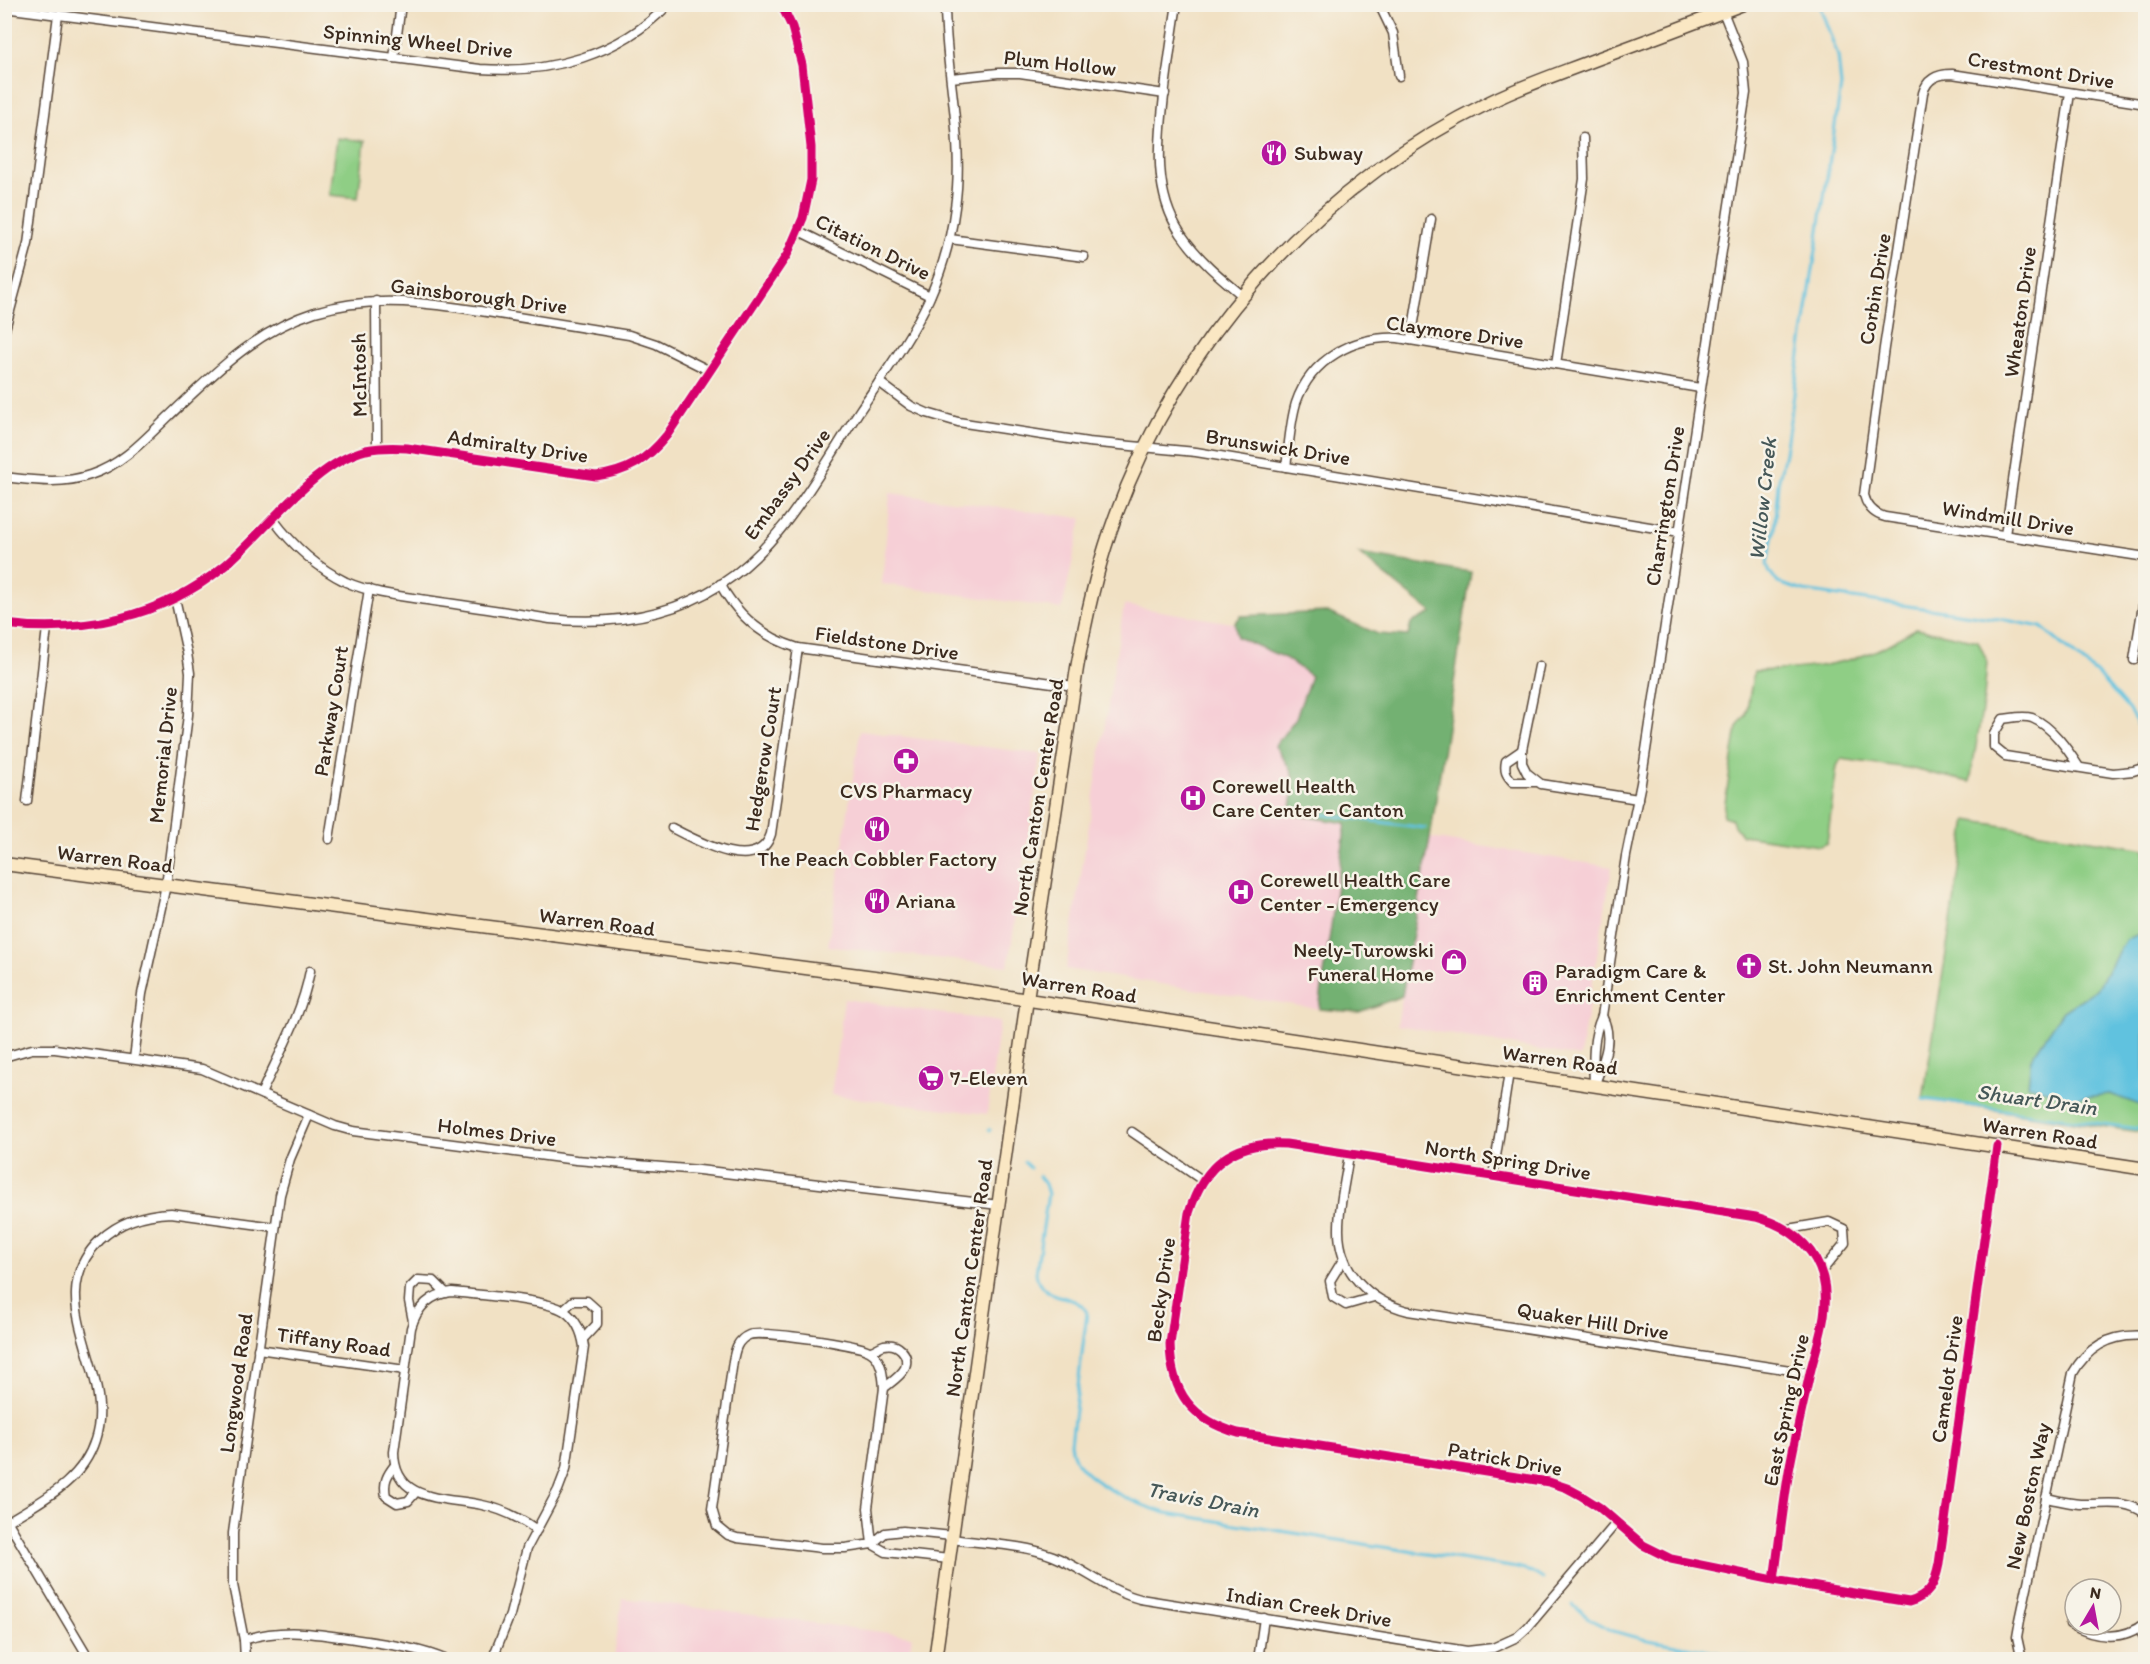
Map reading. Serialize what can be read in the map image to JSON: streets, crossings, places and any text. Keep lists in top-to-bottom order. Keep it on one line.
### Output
{"streets":{"main road":["North Canton Center Road","Warren Road"],"street":["Spinning Wheel Drive","Plum Hollow","Crestmont Drive","Citation Drive","Corbin Drive","Gainsborough Drive","Wheaton Drive","Claymore Drive","McIntosh","Admiralty Drive","Brunswick Drive","Embassy Drive","Charrington Drive","Windmill Drive","Fieldstone Drive","Parkway Court","Memorial Drive","Hedgerow Court","Holmes Drive","North Spring Drive","Becky Drive","Quaker Hill Drive","Tiffany Road","Camelot Drive","Longwood Road","East Spring Drive","Patrick Drive","New Boston Way","Indian Creek Drive"]},"crossings":[["Plum Hollow","Embassy Drive"],["Crestmont Drive","Corbin Drive"],["Crestmont Drive","Wheaton Drive"],["Citation Drive","Admiralty Drive"],["Citation Drive","Embassy Drive"],["Corbin Drive","Windmill Drive"],["Gainsborough Drive","McIntosh"],["Gainsborough Drive","Admiralty Drive"],["Wheaton Drive","Windmill Drive"],["Claymore Drive","Brunswick Drive"],["Claymore Drive","Charrington Drive"],["McIntosh","Admiralty Drive"],["Admiralty Drive","Embassy Drive"],["Admiralty Drive","Memorial Drive"],["Brunswick Drive","Embassy Drive"],["Brunswick Drive","Charrington Drive"],["Brunswick Drive","North Canton Center Road"],["Embassy Drive","Fieldstone Drive"],["Embassy Drive","Parkway Court"],["Charrington Drive","North Canton Center Road"],["Charrington Drive","Warren Road"],["Fieldstone Drive","Hedgerow Court"],["Fieldstone Drive","North Canton Center Road"],["Memorial Drive","Warren Road"],["Memorial Drive","Holmes Drive"],["North Canton Center Road","Warren Road"],["North Canton Center Road","Holmes Drive"],["North Canton Center Road","Indian Creek Drive"],["Warren Road","Camelot Drive"],["Holmes Drive","Longwood Road"],["North Spring Drive","Becky Drive"],["North Spring Drive","Quaker Hill Drive"],["North Spring Drive","East Spring Drive"],["Becky Drive","Patrick Drive"],["Quaker Hill Drive","East Spring Drive"],["Tiffany Road","Longwood Road"],["Camelot Drive","Patrick Drive"],["East Spring Drive","Patrick Drive"],["Patrick Drive","Indian Creek Drive"]],"water":["Willow Creek","Shuart Drain","Travis Drain"],"places":{"restaurant":["Subway","The Peach Cobbler Factory","Ariana"],"pharmacy":["CVS Pharmacy"],"hospital":["Corewell Health Care Center - Canton","Corewell Health Care Center - Emergency"],"shop":["Neely-Turowski Funeral Home"],"church":["St. John Neumann"],"building":["Paradigm Care & Enrichment Center"],"supermarket":["7-Eleven"]},"north":"top"}
